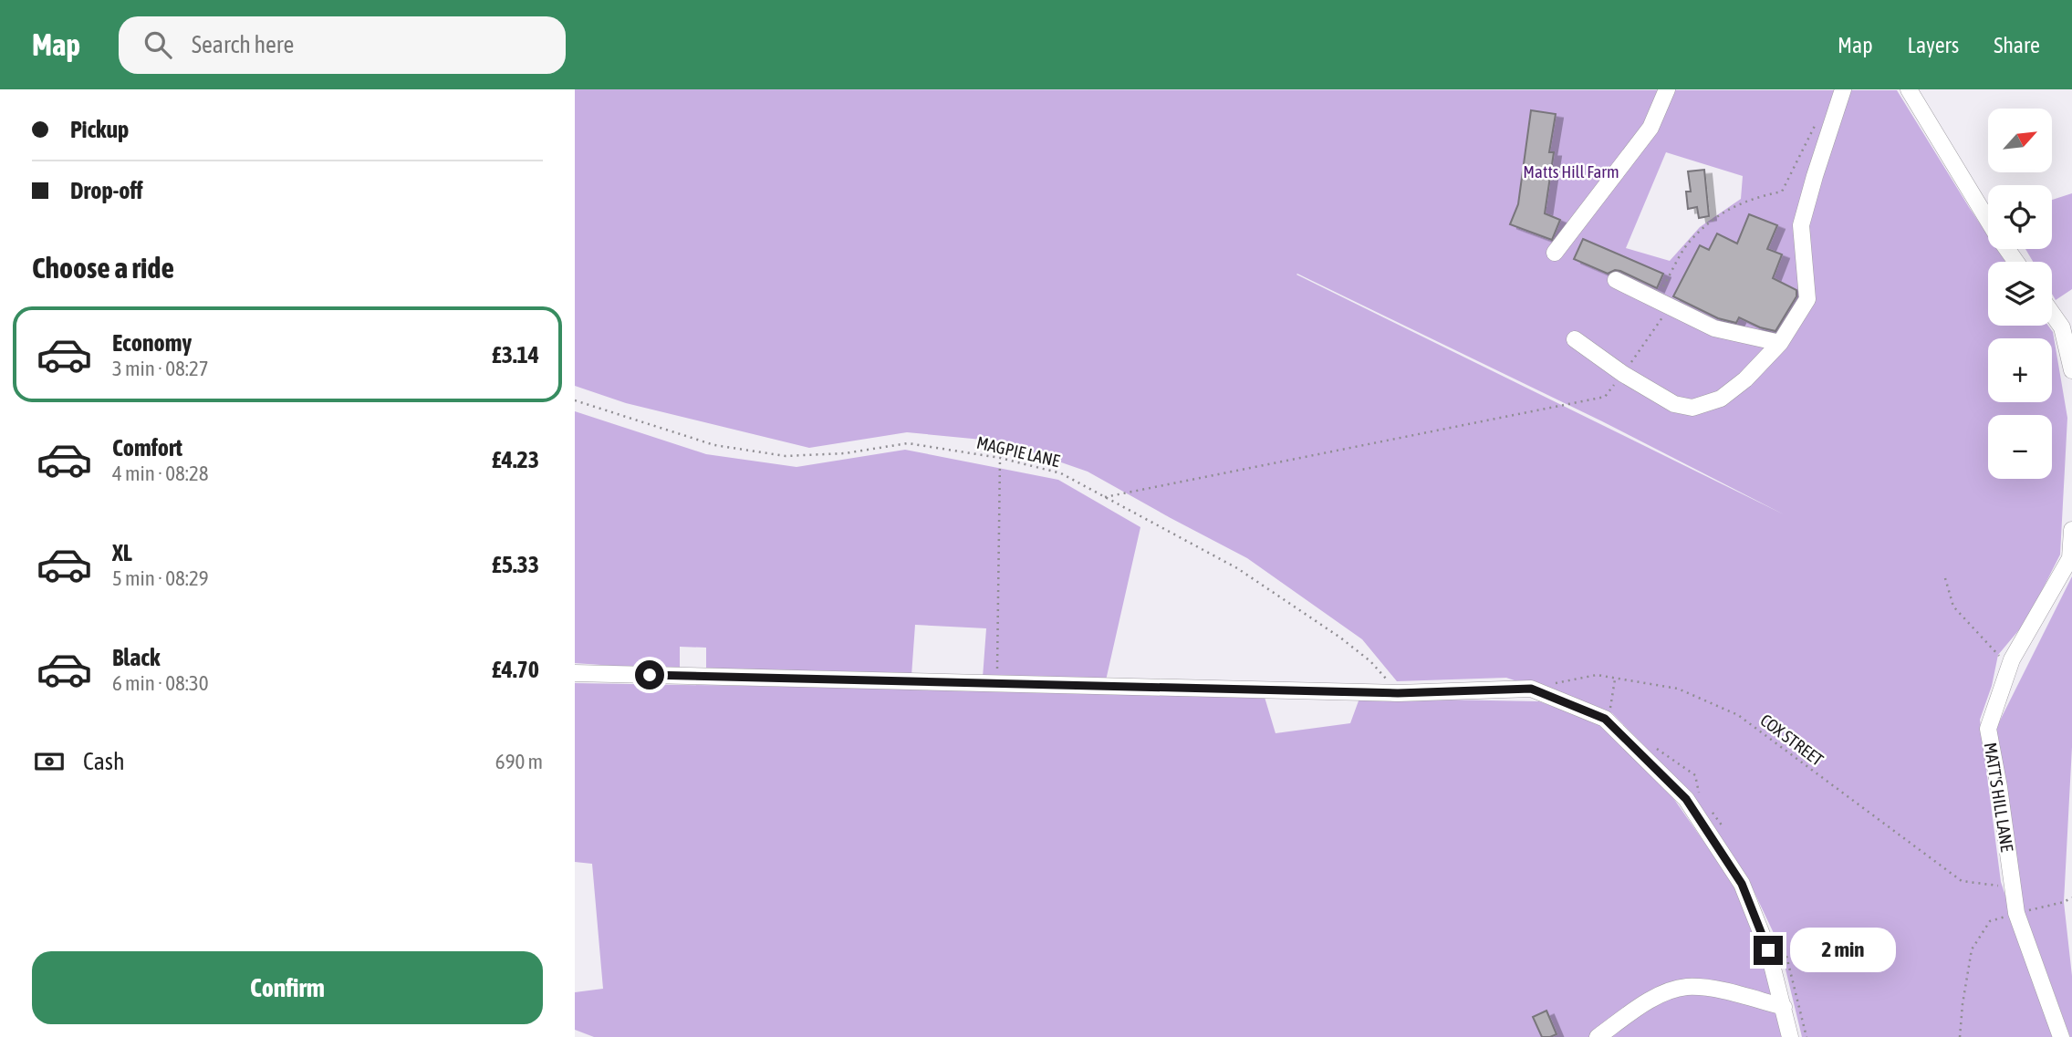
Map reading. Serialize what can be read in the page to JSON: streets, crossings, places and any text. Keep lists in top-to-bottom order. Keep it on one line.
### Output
{"streets":{"street":["MATT'S HILL LANE"],"path":["MAGPIE LANE","COX STREET"]},"crossings":[["COX STREET","MATT'S HILL LANE"]],"parks":["Matts Hill Farm"],"north":"top right","page":{"header":"Map","search":"Search here","nav":["Map","Layers","Share"],"banner":["Pickup","Drop-off"],"map_buttons":["+","−"],"heading":"Choose a ride","list":[{"name":"Economy","note":"3 min · 08:27","value":"£3.14"},{"name":"Comfort","note":"4 min · 08:28","value":"£4.23"},{"name":"XL","note":"5 min · 08:29","value":"£5.33"},{"name":"Black","note":"6 min · 08:30","value":"£4.70"}],"pay":["Cash","690 m"],"bubble":"2 min","buttons":"Confirm"}}
